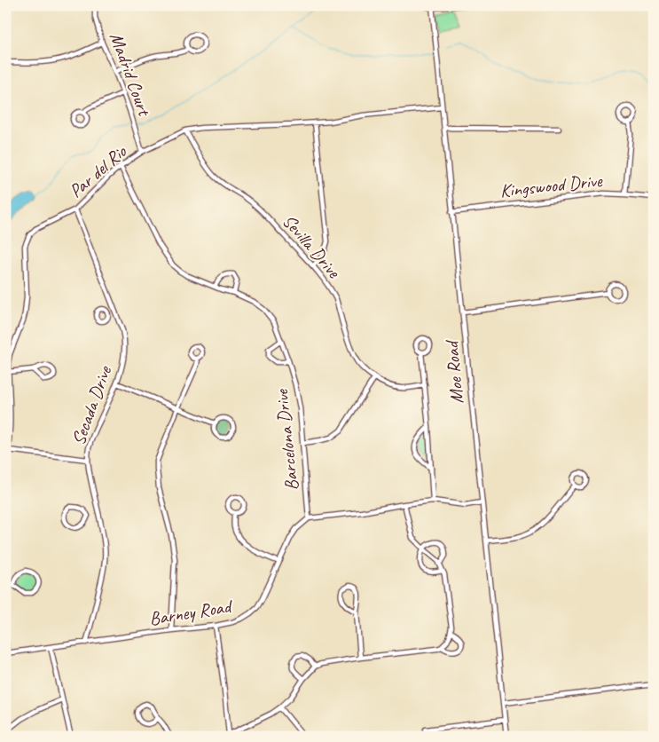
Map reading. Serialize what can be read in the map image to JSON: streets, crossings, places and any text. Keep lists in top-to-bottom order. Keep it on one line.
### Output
{"streets":{"street":["Madrid Court","Par del Rio","Kingswood Drive","Sevilla Drive","Moe Road","Secada Drive","Barcelona Drive","Barney Road"]},"crossings":[["Madrid Court","Par del Rio"],["Par del Rio","Sevilla Drive"],["Par del Rio","Moe Road"],["Par del Rio","Secada Drive"],["Par del Rio","Barcelona Drive"],["Kingswood Drive","Moe Road"],["Secada Drive","Barney Road"],["Barcelona Drive","Barney Road"]]}
